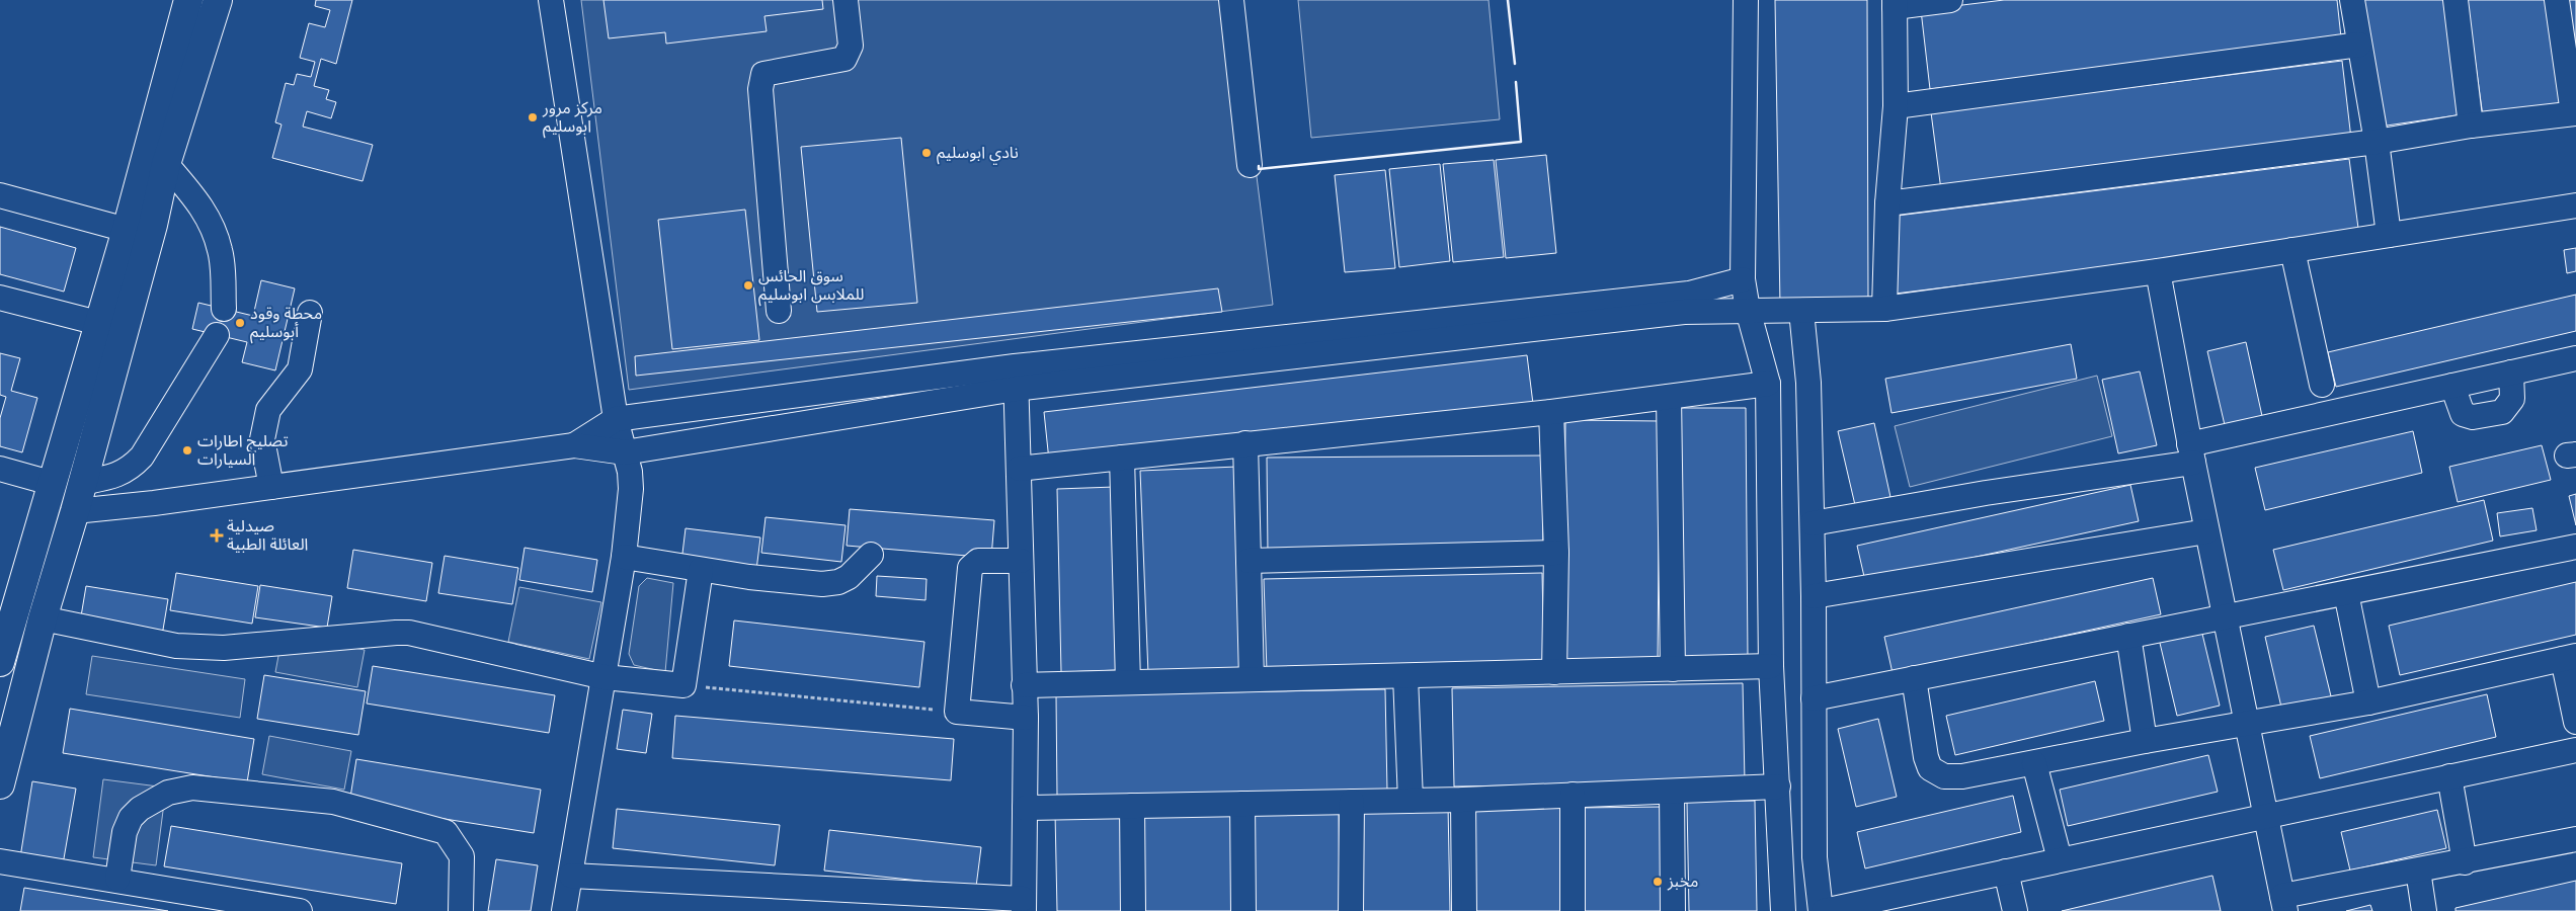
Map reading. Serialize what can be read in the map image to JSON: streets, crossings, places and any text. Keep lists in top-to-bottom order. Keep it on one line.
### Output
{"places":{"other":["مركز مرور ابوسليم","نادي ابوسليم","سوق الحائس للملابس ابوسليم","محطة وقود أبوسليم","تصليح اطارات السيارات","مخبز"],"health":["صيدلية العائلة الطبية"]}}
